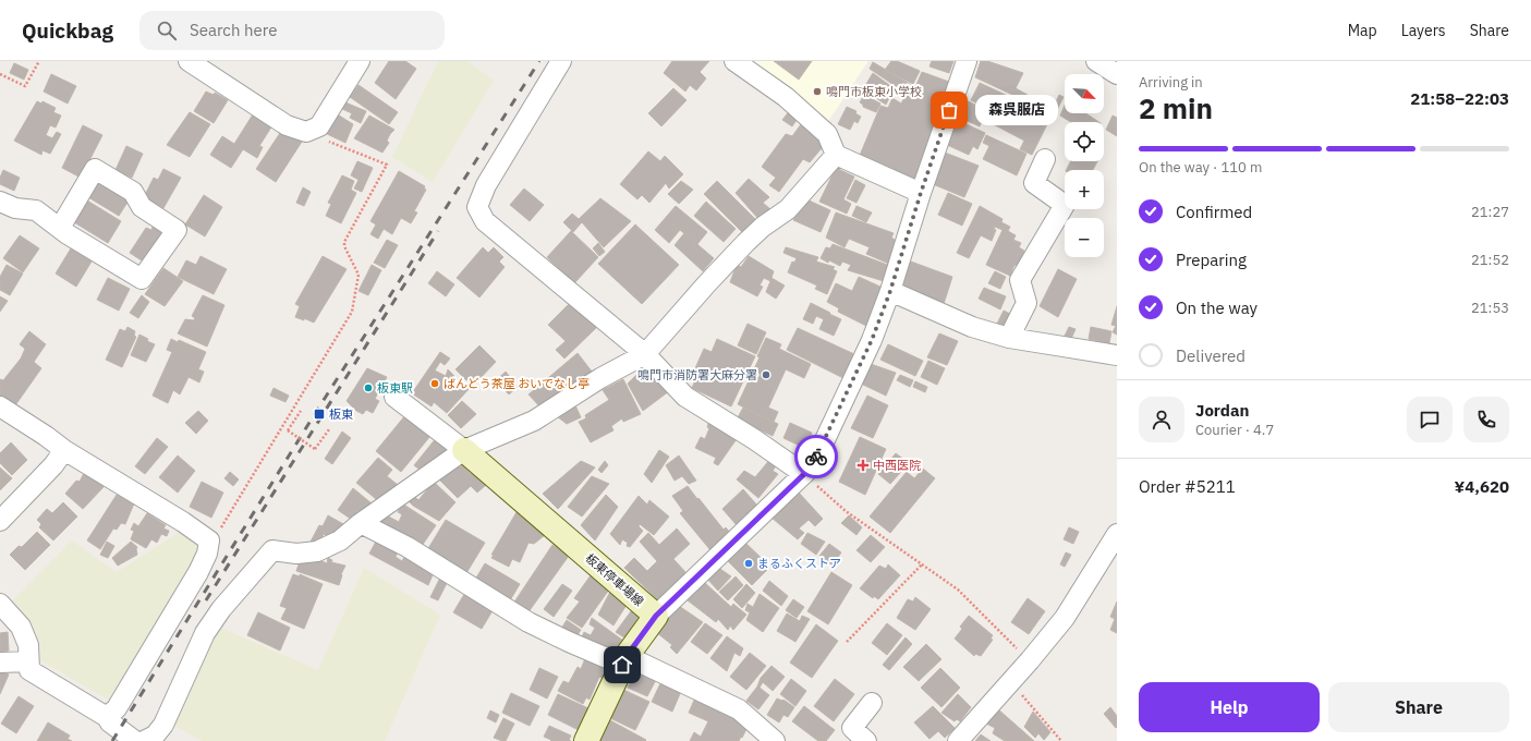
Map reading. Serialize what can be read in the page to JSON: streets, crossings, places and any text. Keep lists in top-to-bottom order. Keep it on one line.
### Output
{"streets":{"main road":["板東停車場線"]},"places":{"other":["鳴門市板東小学校","森呉服店","鳴門市消防署大麻分署","ばんどう茶屋 おいでなし亭","板東駅","まるふくストア"],"transit":["板東"],"health":["中西医院"]},"north":"bottom right","page":{"header":"Quickbag","search":"Search here","nav":["Map","Layers","Share"],"heading":["2 min","Arriving in","21:58–22:03"],"panel":["Jordan","Courier · 4.7","Order #5211","¥4,620"],"map_buttons":["+","−"],"bubble":"森呉服店","bar":"On the way · 110 m","list":[["Confirmed","21:27"],["Preparing","21:52"],["On the way","21:53"],"Delivered"],"buttons":["Help","Share"]}}
